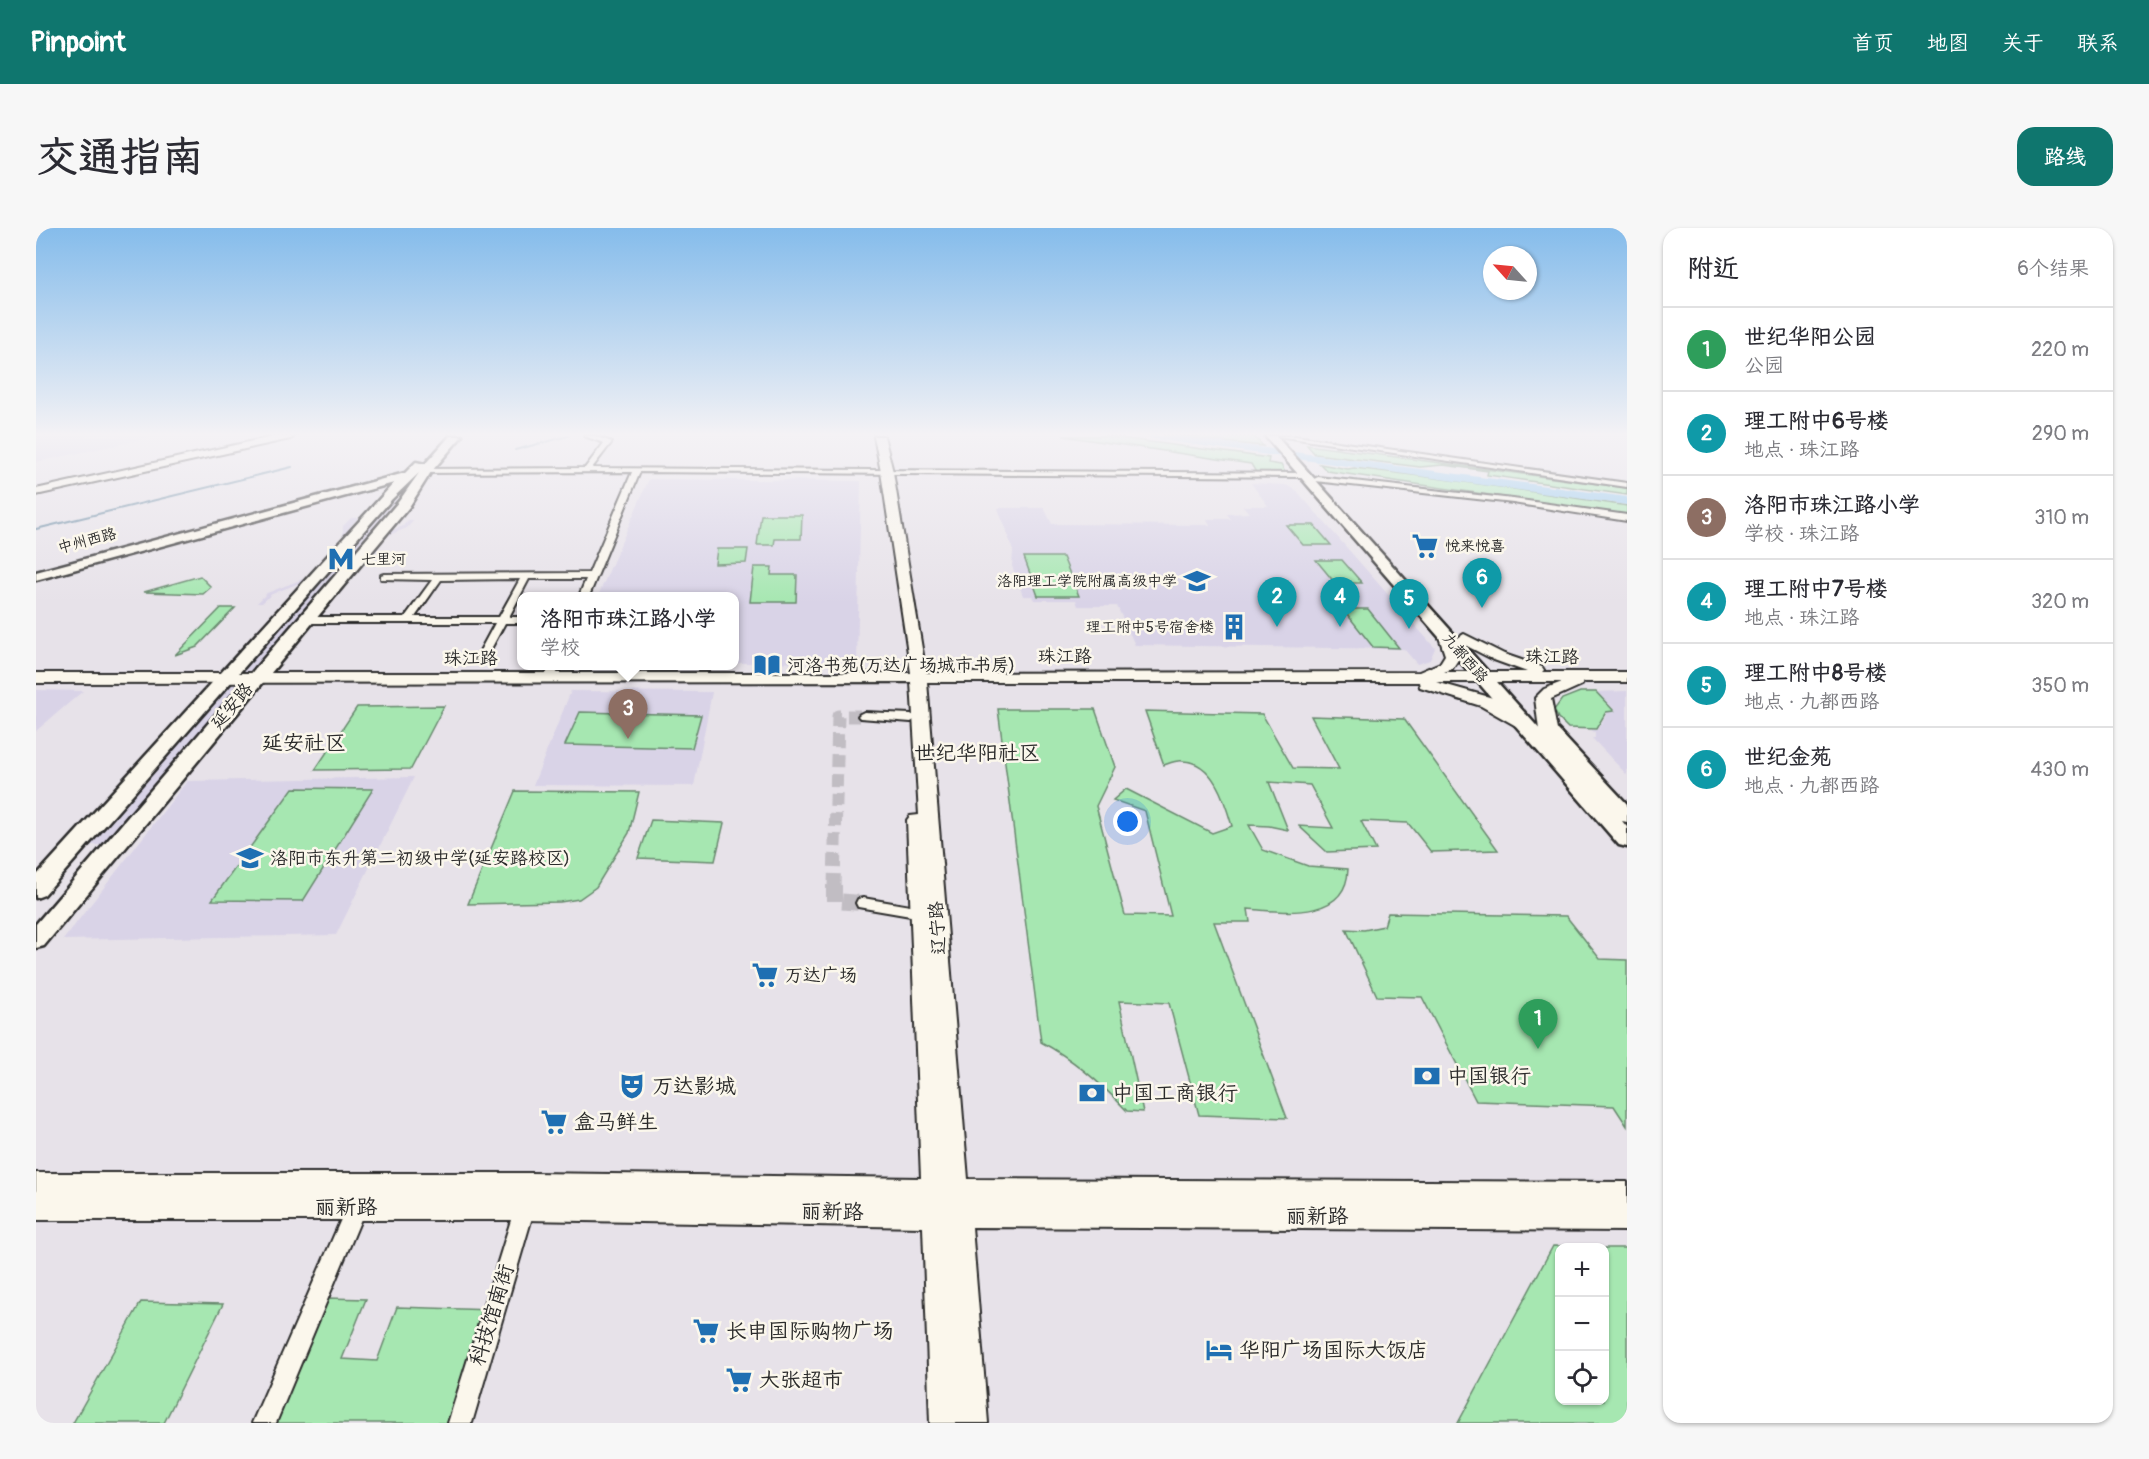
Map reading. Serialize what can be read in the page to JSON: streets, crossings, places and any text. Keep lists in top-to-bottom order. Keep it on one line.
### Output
{"streets":{"main road":["中州西路","珠江路","九都西路","延安路","辽宁路","丽新路"],"street":["科技馆南街"]},"crossings":[["珠江路","九都西路"],["珠江路","延安路"],["珠江路","辽宁路"],["辽宁路","丽新路"],["丽新路","科技馆南街"]],"districts":["延安社区","世纪华阳社区"],"places":{"supermarket":["悦来悦喜","万达广场","盒马鲜生","长申国际购物广场","大张超市"],"metro station":["七里河"],"school or university":["洛阳理工学院附属高级中学","洛阳市东升第二初级中学(延安路校区)"],"building":["理工附中5号宿舍楼"],"library":["河洛书苑(万达广场城市书房)"],"bank":["中国银行","中国工商银行"],"theatre":["万达影城"],"hotel":["华阳广场国际大饭店"]},"north":"top left","page":{"header":"Pinpoint","nav":["首页","地图","关于","联系"],"buttons":"路线","title":"交通指南","heading":["附近","6个结果"],"list":[{"mark":"1","name":"世纪华阳公园","note":"公园","value":"220 m"},{"mark":"2","name":"理工附中6号楼","note":"地点 · 珠江路","value":"290 m"},{"mark":"3","name":"洛阳市珠江路小学","note":"学校 · 珠江路","value":"310 m"},{"mark":"4","name":"理工附中7号楼","note":"地点 · 珠江路","value":"320 m"},{"mark":"5","name":"理工附中8号楼","note":"地点 · 九都西路","value":"350 m"},{"mark":"6","name":"世纪金苑","note":"地点 · 九都西路","value":"430 m"}],"pins":["6","2","4","5","3","1"],"popup":["洛阳市珠江路小学","学校"],"map_buttons":["+","−"]}}
